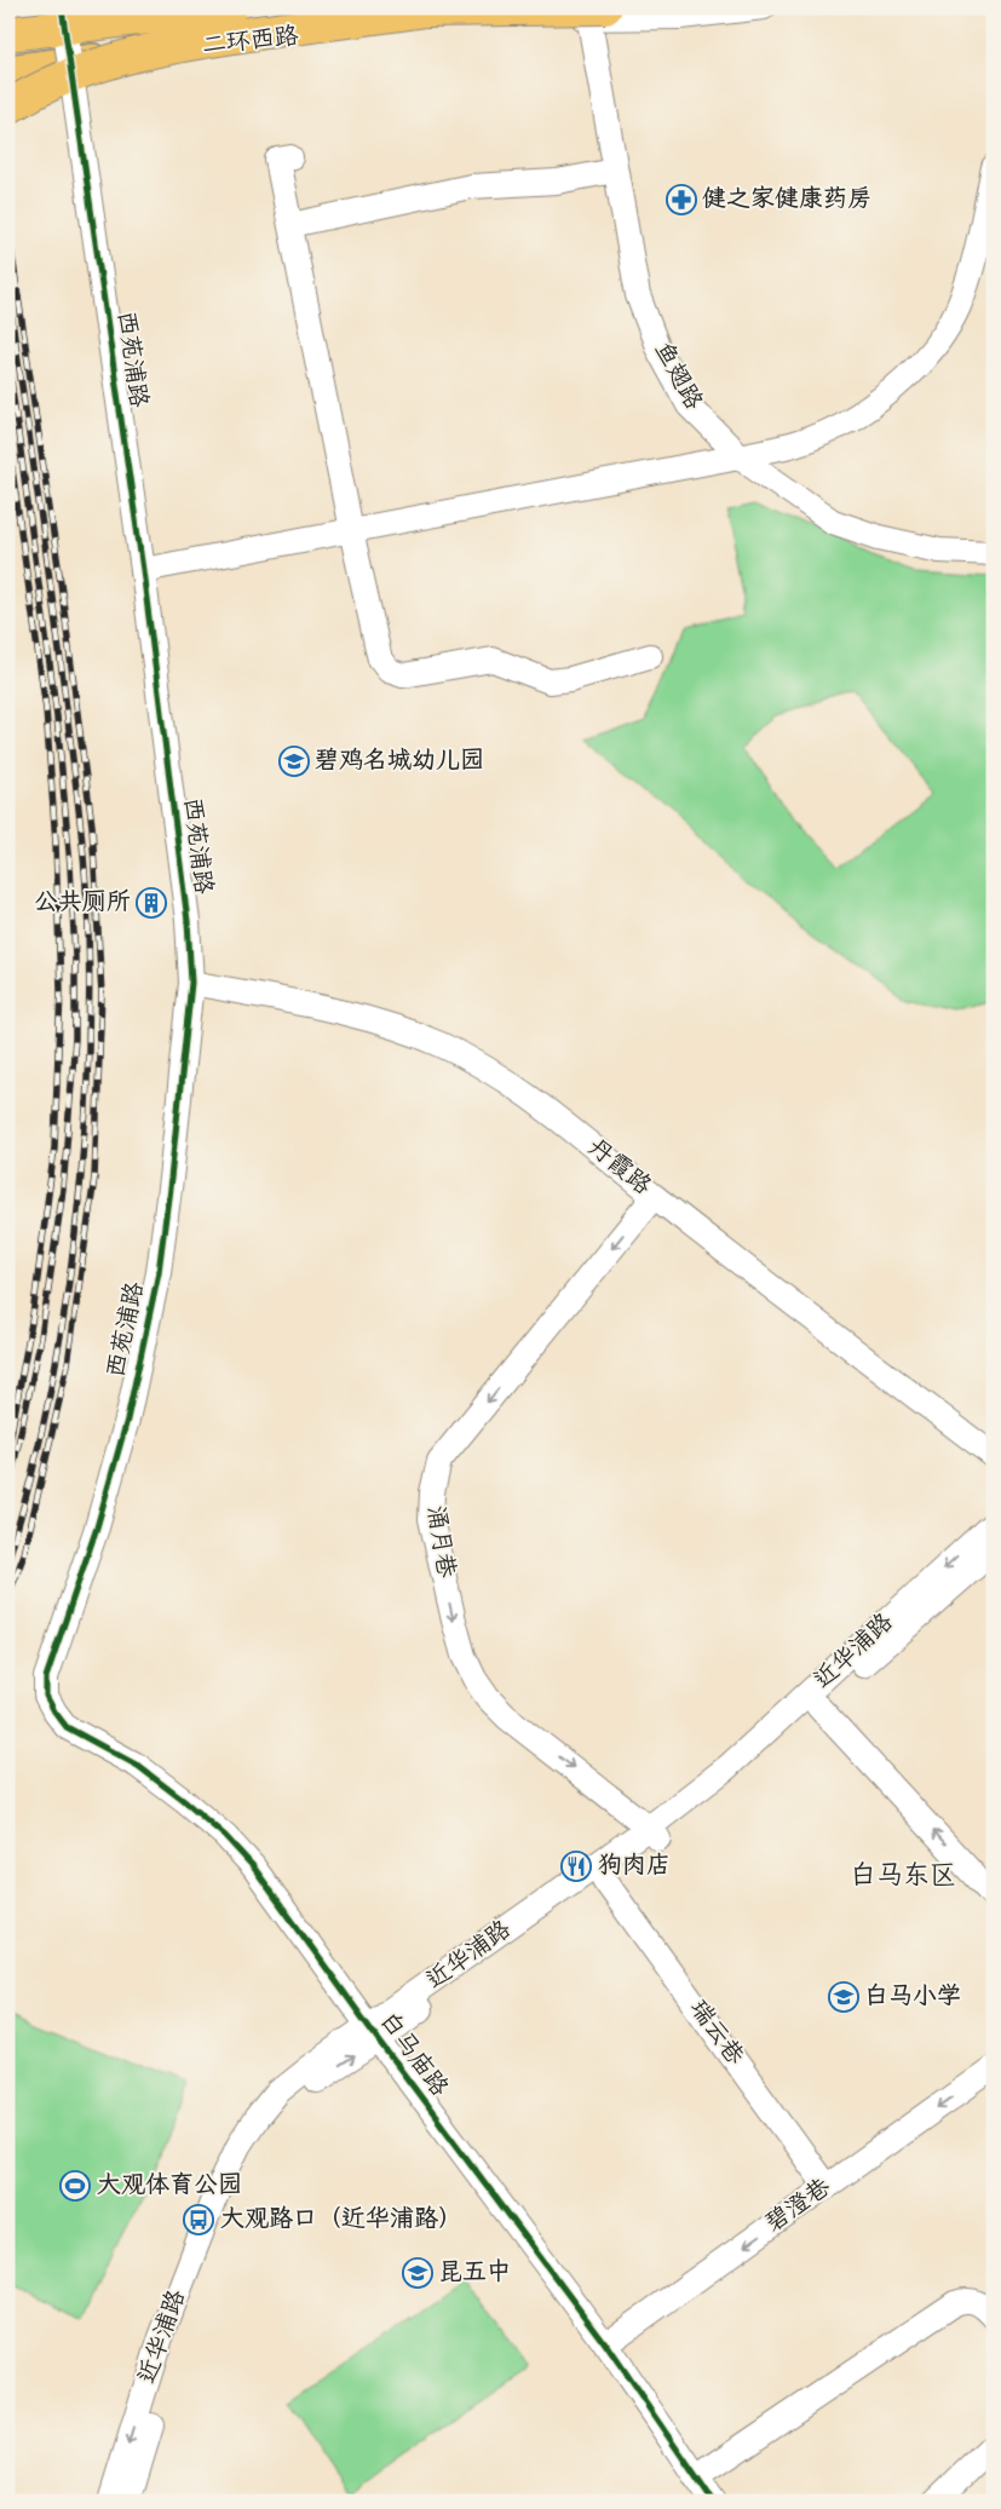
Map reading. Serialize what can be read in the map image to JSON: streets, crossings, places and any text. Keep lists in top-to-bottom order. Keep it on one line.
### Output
{"streets":{"main road":["二环西路"],"street":["西苑浦路","鱼翅路","丹霞路","涌月巷","近华浦路","瑞云巷","白马庙路","碧澄巷"]},"crossings":[["西苑浦路","丹霞路"],["西苑浦路","白马庙路"],["丹霞路","涌月巷"],["涌月巷","近华浦路"],["近华浦路","瑞云巷"],["近华浦路","白马庙路"],["瑞云巷","碧澄巷"],["白马庙路","碧澄巷"]],"districts":["白马东区"],"places":{"pharmacy":["健之家健康药房"],"school or university":["碧鸡名城幼儿园","白马小学","昆五中"],"building":["公共厕所"],"restaurant":["狗肉店"],"sports":["大观体育公园"],"bus stop":["大观路口（近华浦路）"]}}
